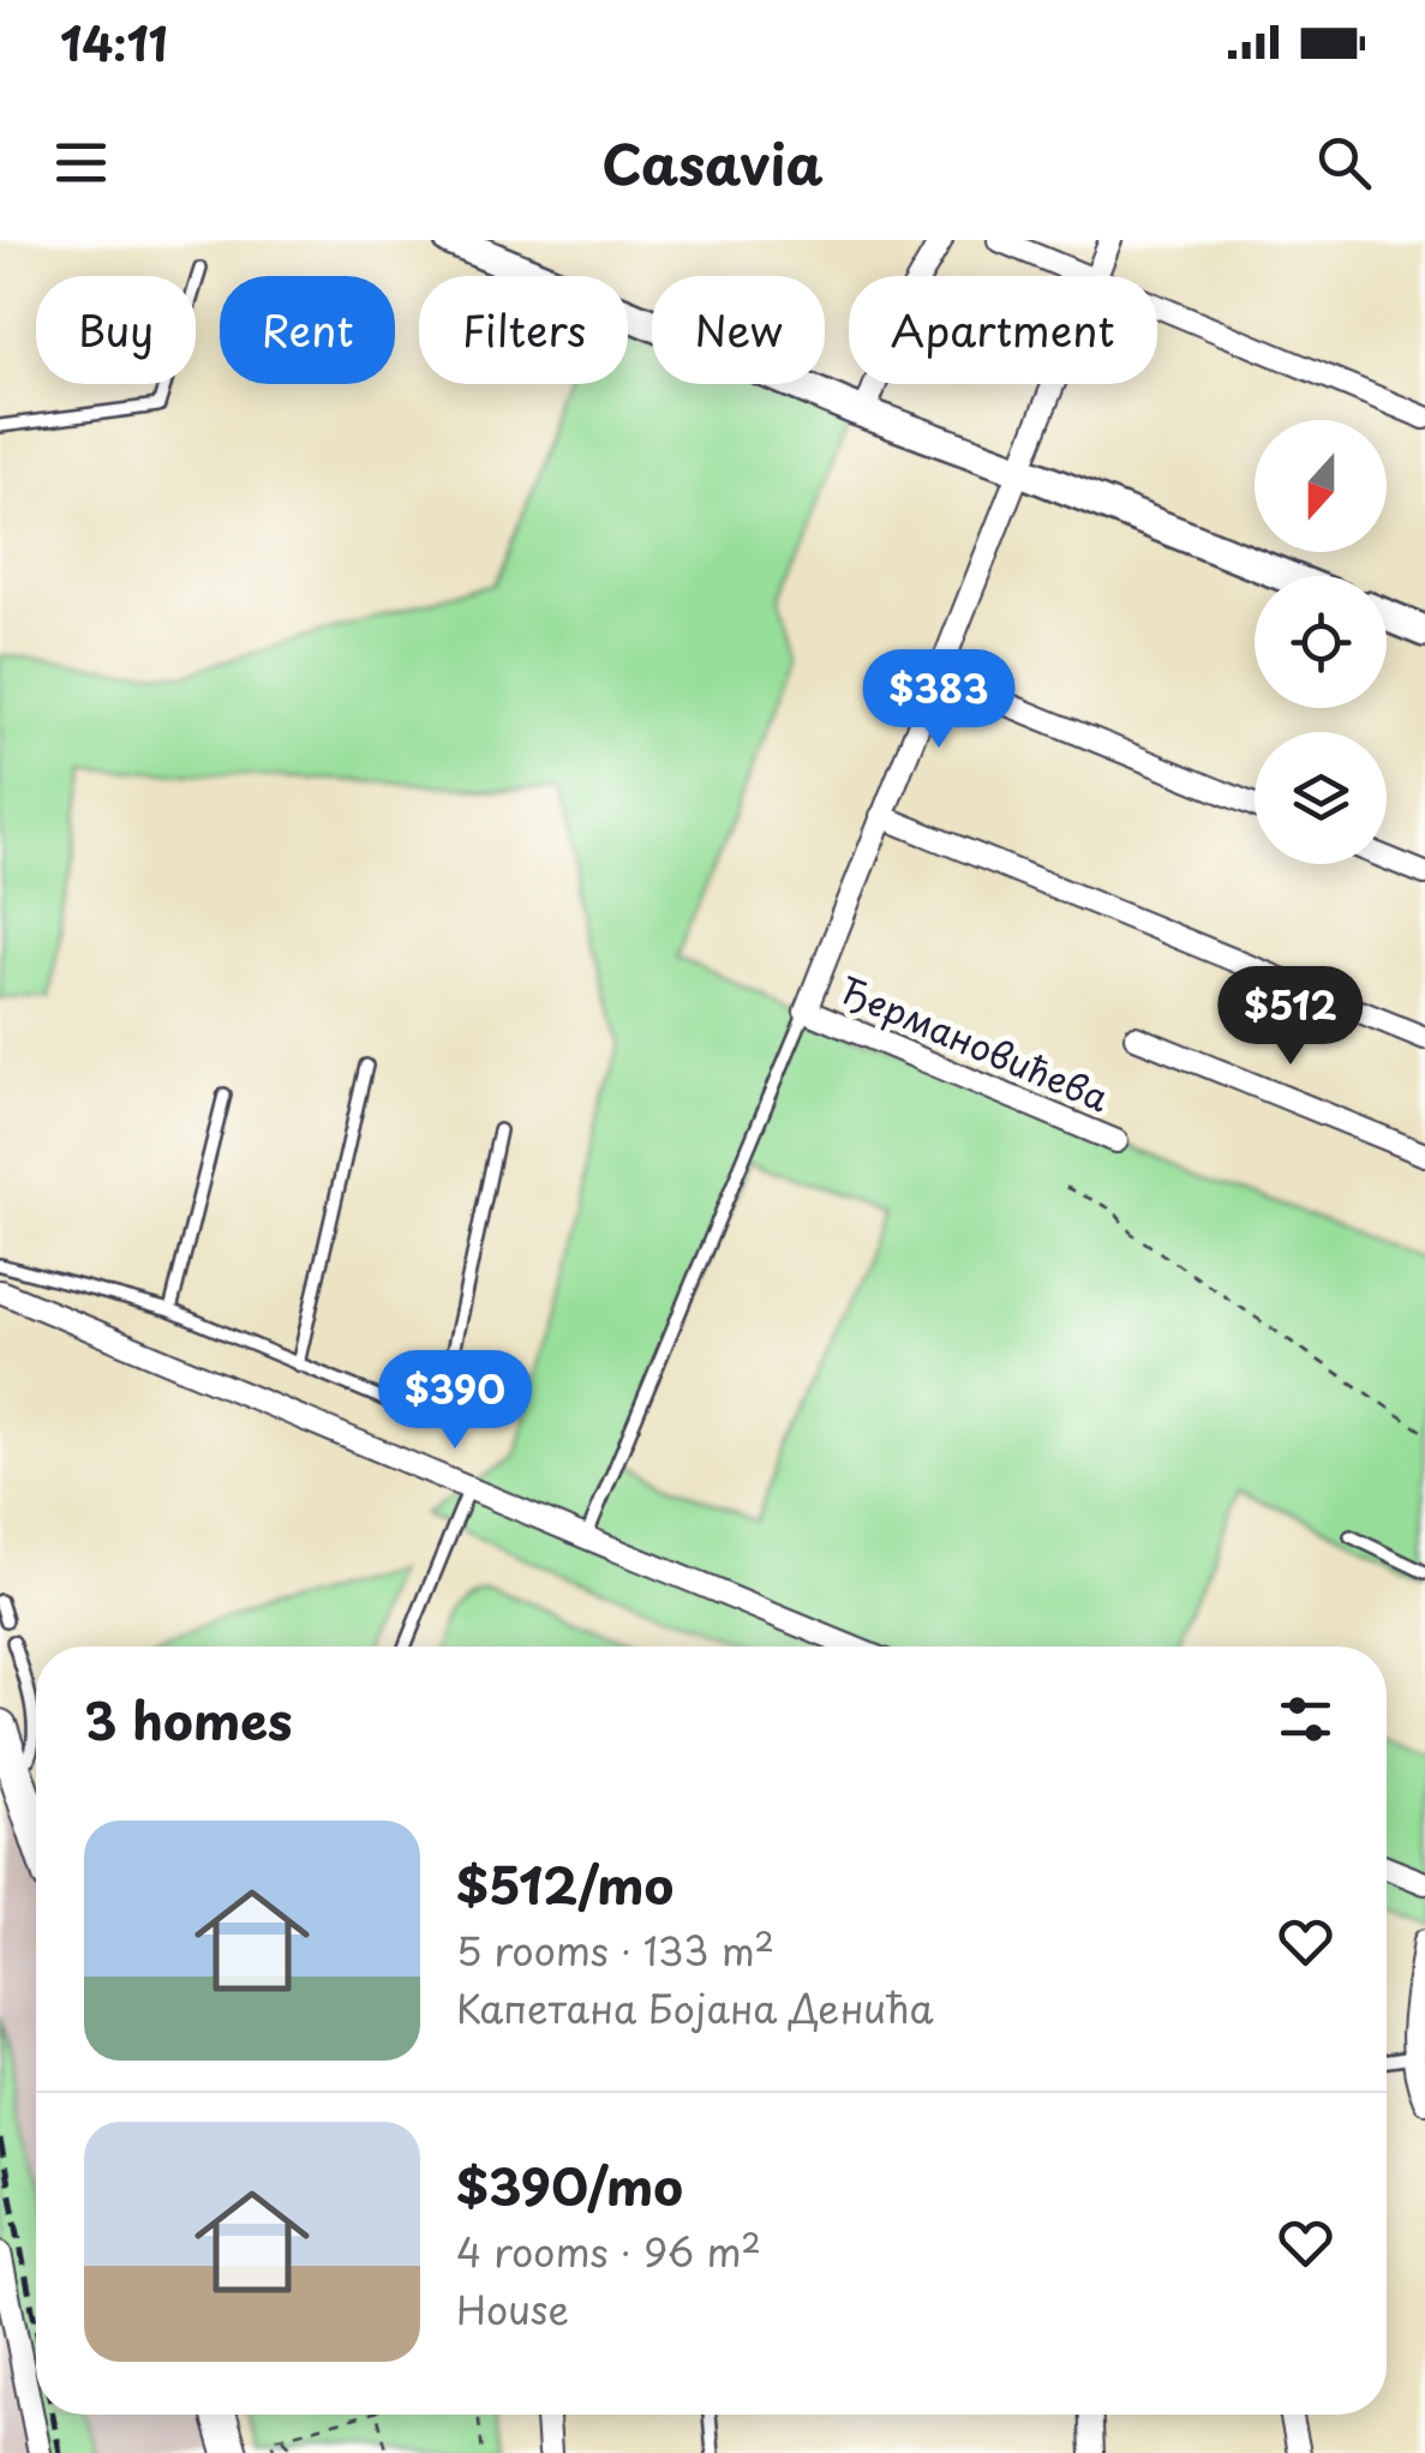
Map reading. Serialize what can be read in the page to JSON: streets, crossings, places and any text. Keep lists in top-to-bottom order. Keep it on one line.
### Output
{"streets":{"street":["Ђермановићева"]},"north":"bottom","page":{"status":"14:11","header":"Casavia","chip":["Buy","Rent","Filters","New","Apartment"],"price":["$383","$512","$390"],"heading":"3 homes","list":[{"name":"$512/mo","note":"5 rooms · 133 m² · Капетана Бојана Денића"},{"name":"$390/mo","note":"4 rooms · 96 m² · House"}]}}
